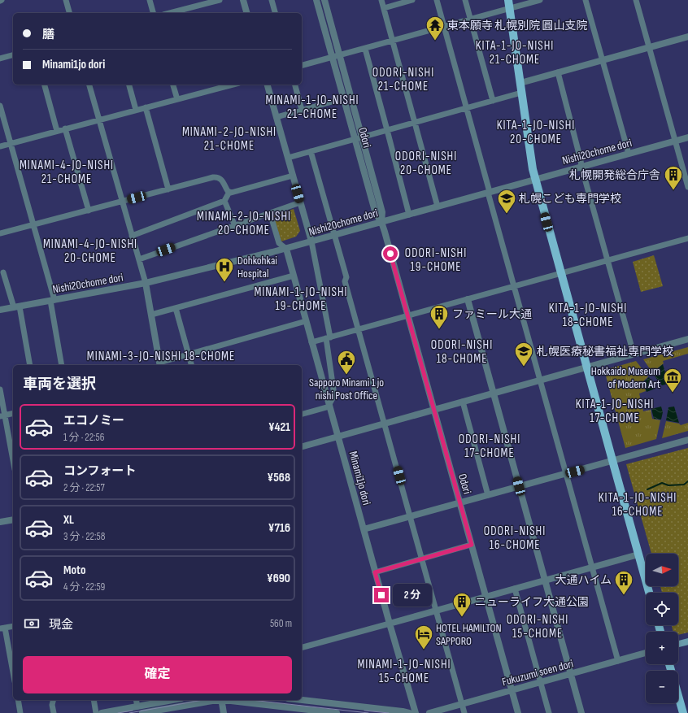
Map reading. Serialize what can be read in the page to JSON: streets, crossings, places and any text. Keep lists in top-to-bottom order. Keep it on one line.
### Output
{"streets":{"street":["Odori","Nishi20chome dori","Minami1jo dori","Fukuzumi soen dori"]},"crossings":[["Odori","Nishi20chome dori"],["Odori","Fukuzumi soen dori"],["Nishi20chome dori","Minami1jo dori"]],"districts":["KITA-1-JO-NISHI 21-CHOME","ODORI-NISHI 21-CHOME","MINAMI-1-JO-NISHI 21-CHOME","KITA-1-JO-NISHI 20-CHOME","MINAMI-2-JO-NISHI 21-CHOME","ODORI-NISHI 20-CHOME","MINAMI-4-JO-NISHI 21-CHOME","MINAMI-2-JO-NISHI 20-CHOME","MINAMI-4-JO-NISHI 20-CHOME","ODORI-NISHI 19-CHOME","MINAMI-1-JO-NISHI 19-CHOME","KITA-1-JO-NISHI 18-CHOME","ODORI-NISHI 18-CHOME","MINAMI-3-JO-NISHI 18-CHOME","KITA-1-JO-NISHI 17-CHOME","ODORI-NISHI 17-CHOME","KITA-1-JO-NISHI 16-CHOME","ODORI-NISHI 16-CHOME","ODORI-NISHI 15-CHOME","MINAMI-1-JO-NISHI 15-CHOME"],"places":{"temple":["東本願寺 札幌別院 圓山支院"],"building":["札幌開発総合庁舎","ファミール大通","大通ハイム","ニューライフ大通公園"],"school or university":["札幌こども専門学校","札幌医療秘書福祉専門学校"],"hospital":["Dohkohkai Hospital"],"public building":["Sapporo Minami 1 jo nishi Post Office"],"museum":["Hokkaido Museum of Modern Art"],"hotel":["HOTEL HAMILTON SAPPORO"]},"north":"right","page":{"banner":["膳","Minami1jo dori"],"heading":"車両を選択","list":[{"name":"エコノミー","note":"1 分 · 22:56","value":"¥421"},{"name":"コンフォート","note":"2 分 · 22:57","value":"¥568"},{"name":"XL","note":"3 分 · 22:58","value":"¥716"},{"name":"Moto","note":"4 分 · 22:59","value":"¥690"}],"map_buttons":["+","−"],"bubble":"2 分","pay":["現金","560 m"],"buttons":"確定"}}
